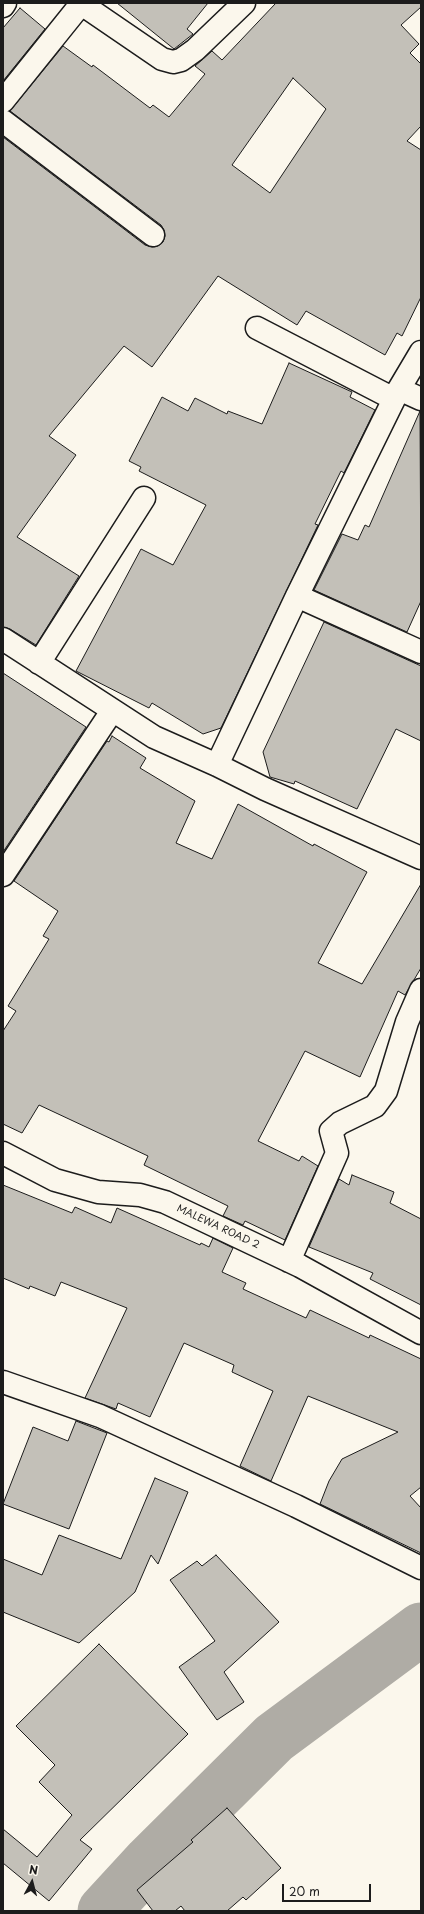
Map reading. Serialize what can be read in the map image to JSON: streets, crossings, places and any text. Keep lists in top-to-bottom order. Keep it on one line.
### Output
{"streets":{"street":["MALEWA ROAD 2"]},"scale_bar":"20 m","north":"top"}
